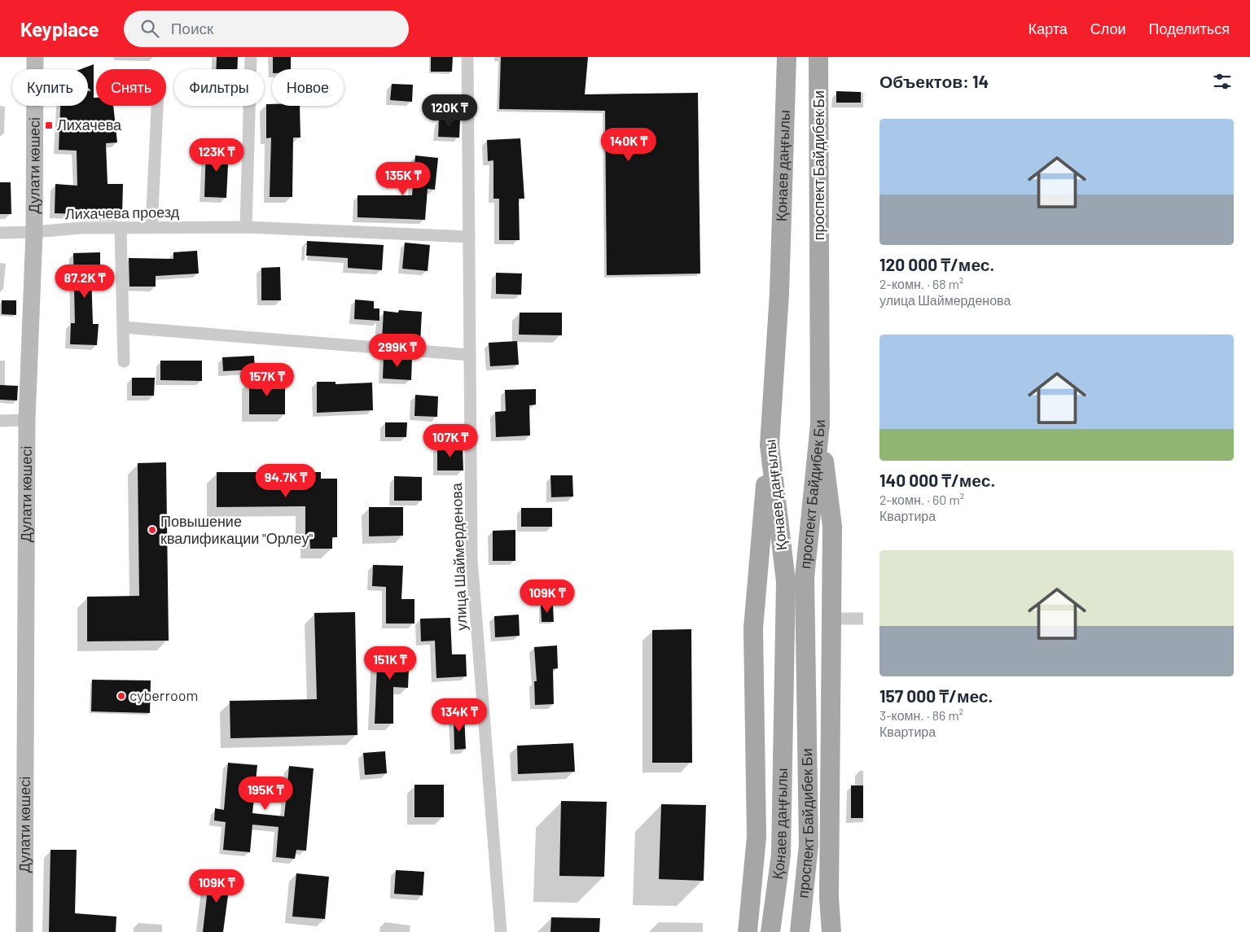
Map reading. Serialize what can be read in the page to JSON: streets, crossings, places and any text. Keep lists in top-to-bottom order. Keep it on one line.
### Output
{"streets":{"main road":["Дулати көшесі","проспект Байдибек Би","Қонаев даңғылы"],"street":["Лихачева проезд","улица Шаймерденова"]},"crossings":[["Дулати көшесі","Лихачева проезд"],["Лихачева проезд","улица Шаймерденова"]],"places":{"transit":["Лихачева"],"other":["Повышение квалификации \"Орлеу\"","cyberroom"]},"page":{"header":"Keyplace","search":"Поиск","nav":["Карта","Слои","Поделиться"],"heading":"Объектов: 14","chip":["Купить","Снять","Фильтры","Новое"],"price":["120K ₸","140K ₸","123K ₸","135K ₸","87.2K ₸","299K ₸","157K ₸","107K ₸","94.7K ₸","109K ₸","151K ₸","134K ₸","195K ₸","109K ₸"],"list":[{"name":"120 000 ₸/мес.","note":"2-комн. · 68 m² · улица Шаймерденова"},{"name":"140 000 ₸/мес.","note":"2-комн. · 60 m² · Квартира"},{"name":"157 000 ₸/мес.","note":"3-комн. · 86 m² · Квартира"}]}}
